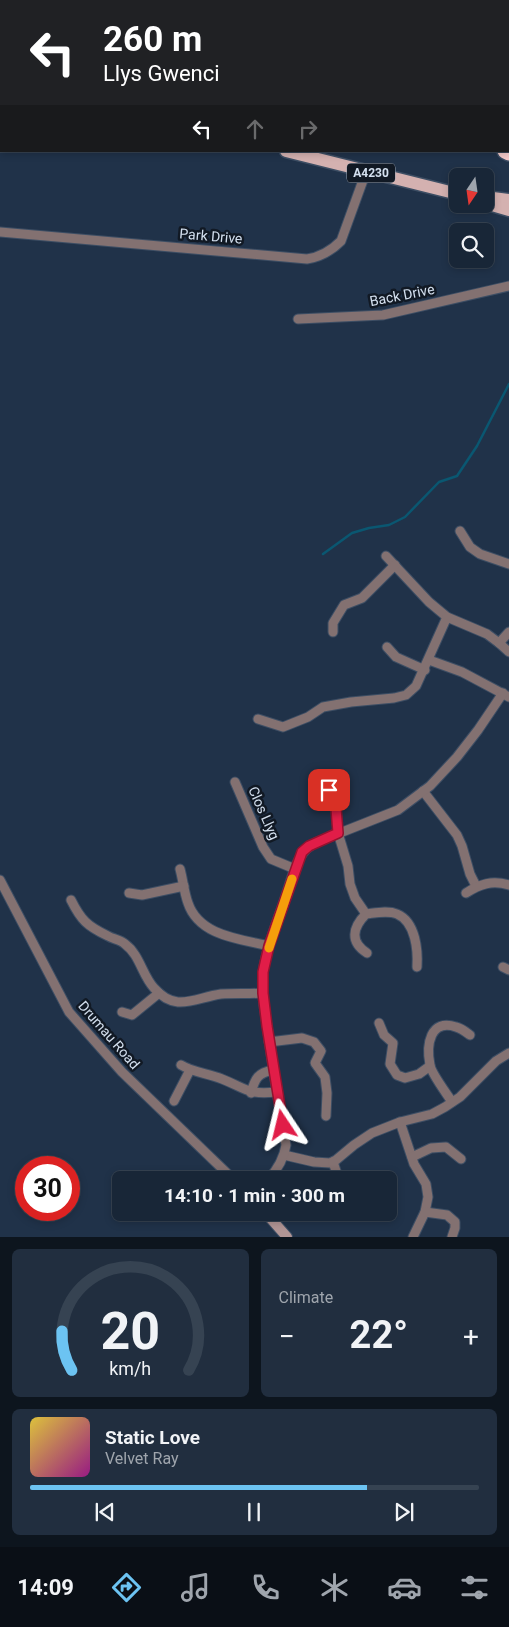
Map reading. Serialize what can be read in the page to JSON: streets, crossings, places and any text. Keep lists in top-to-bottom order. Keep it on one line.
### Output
{"streets":{"main road":["A4230"],"street":["Park Drive","Back Drive","Clos Llyg","Drumau Road"]},"crossings":[["A4230","Park Drive"]],"north":"bottom","page":{"turn":["260 m","Llys Gwenci"],"limit":"30","trip":"14:10 · 1 min · 300 m","tile":"Climate","heat":["−","22°","+"],"song":["Static Love","Velvet Ray"],"tabs":"14:09","gauge":["20","km/h"]}}
